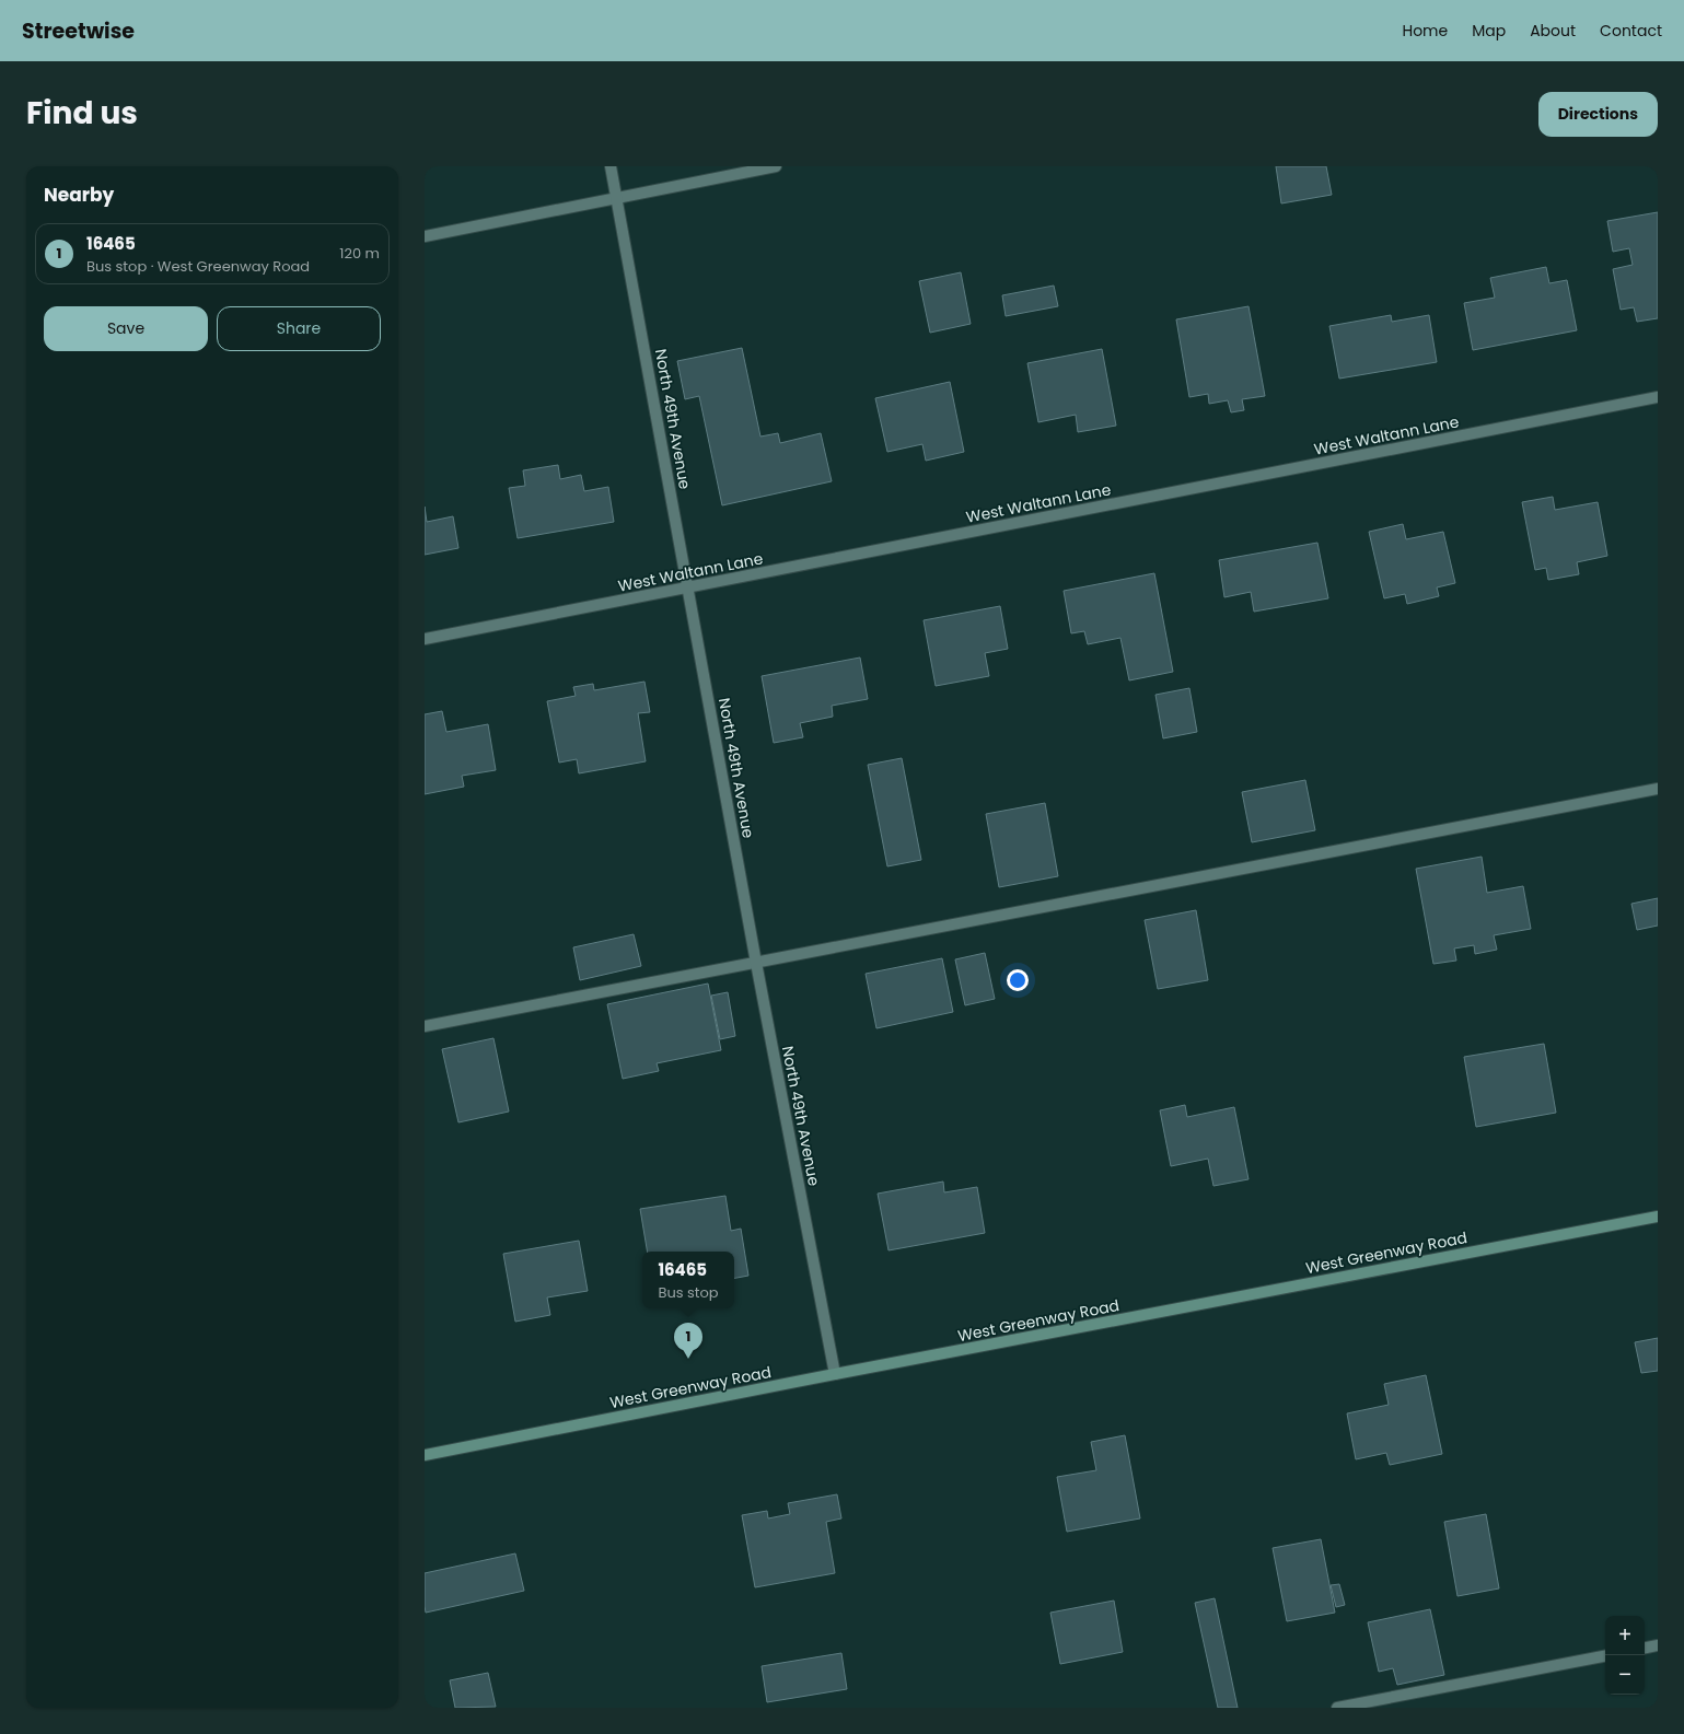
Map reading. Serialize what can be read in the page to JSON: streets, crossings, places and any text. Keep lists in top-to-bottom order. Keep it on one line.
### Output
{"streets":{"main road":["West Greenway Road"],"street":["North 49th Avenue","West Waltann Lane"]},"crossings":[["North 49th Avenue","West Waltann Lane"],["North 49th Avenue","West Greenway Road"]],"page":{"header":"Streetwise","nav":["Home","Map","About","Contact"],"title":"Find us","buttons":["Directions",["Save","Share"]],"heading":"Nearby","list":[{"mark":"1","name":"16465","note":"Bus stop · West Greenway Road","value":"120 m"}],"popup":["16465","Bus stop"],"pins":"1","map_buttons":["+","−"]}}
